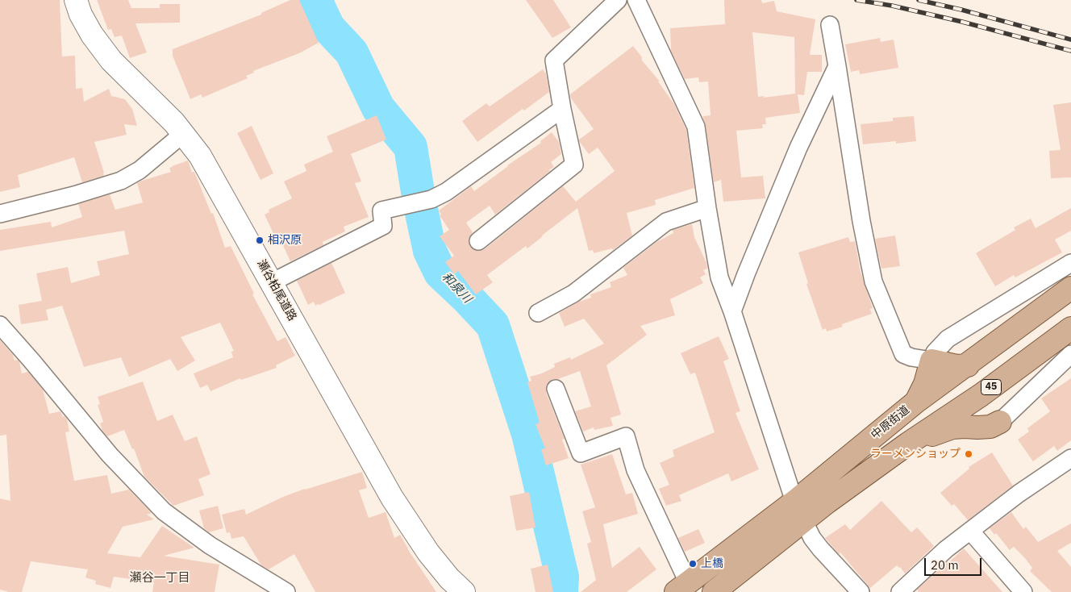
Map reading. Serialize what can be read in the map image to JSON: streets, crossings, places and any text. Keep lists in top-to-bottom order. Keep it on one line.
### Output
{"streets":{"main road":["瀬谷柏尾道路","45","中原街道"]},"districts":["瀬谷一丁目"],"water":["和泉川"],"places":["相沢原","ラーメンショップ","上橋"],"scale_bar":"20 m"}
